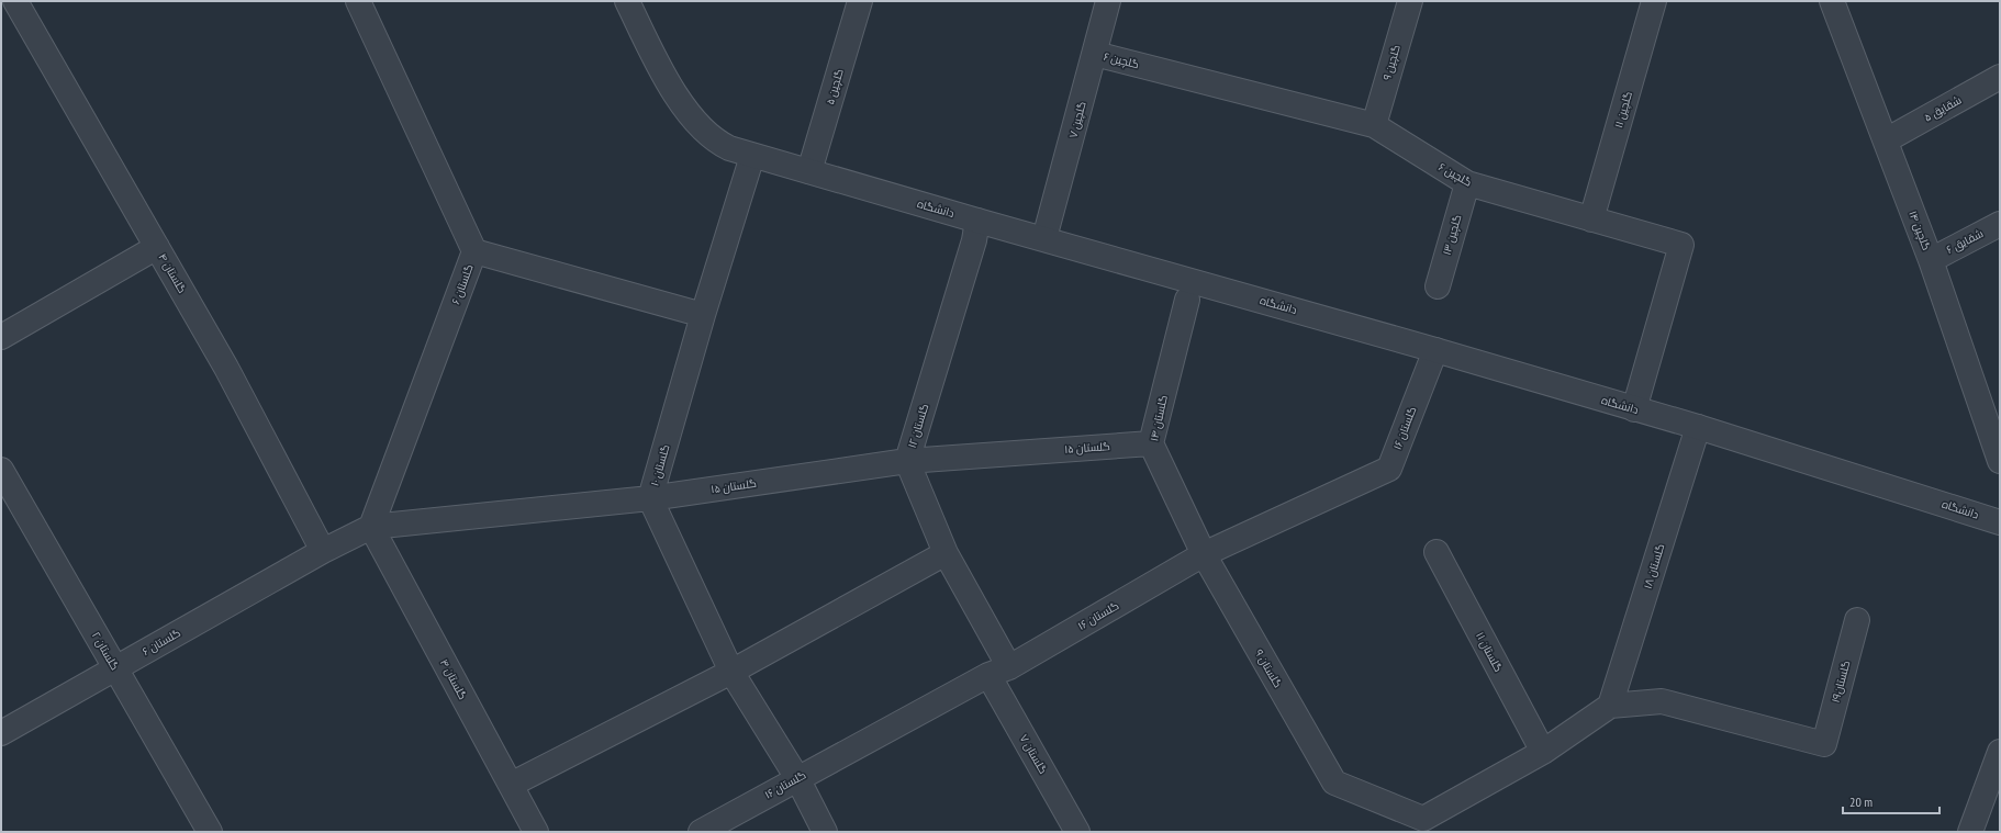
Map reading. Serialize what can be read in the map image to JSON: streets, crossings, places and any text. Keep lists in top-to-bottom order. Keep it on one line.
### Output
{"streets":{"street":["گلچین ۶","گلچین ۹","گلچین ۵","شقایق ۵","گلچین ۱۱","گلچین ۷","دانشگاه","گلچین ۱۴","گلچین ۱۳","شقایق ۶","گلستان ۴","گلستان ۶","گلستان ۱۴","گلستان ۱۲","گلستان ۱۶","گلستان ۱۵","گلستان ۱۰","گلستان ۱۸","گلستان ۲","گلستان ۱۱","گلستان ۹","گلستان۱۹","گلستان ۷"]},"crossings":[["گلچین ۶","گلچین ۹"],["گلچین ۶","گلچین ۱۱"],["گلچین ۶","گلچین ۷"],["گلچین ۶","دانشگاه"],["گلچین ۶","گلچین ۱۳"],["گلچین ۵","دانشگاه"],["شقایق ۵","گلچین ۱۴"],["گلچین ۷","دانشگاه"],["دانشگاه","گلستان ۱۲"],["دانشگاه","گلستان ۱۶"],["دانشگاه","گلستان ۱۰"],["دانشگاه","گلستان ۱۸"],["گلچین ۱۴","شقایق ۶"],["گلستان ۴","گلستان ۶"],["گلستان ۴","گلستان ۱۵"],["گلستان ۶","گلستان ۱۵"],["گلستان ۶","گلستان ۲"],["گلستان ۱۴","گلستان ۱۶"],["گلستان ۱۴","گلستان ۱۵"],["گلستان ۱۴","گلستان ۹"],["گلستان ۱۲","گلستان ۱۶"],["گلستان ۱۲","گلستان ۱۵"],["گلستان ۱۲","گلستان ۷"],["گلستان ۱۶","گلستان ۱۰"],["گلستان ۱۶","گلستان ۹"],["گلستان ۱۶","گلستان ۷"],["گلستان ۱۵","گلستان ۱۰"],["گلستان ۱۸","گلستان۱۹"],["گلستان ۱۱","گلستان ۹"]],"scale_bar":"20 m"}
